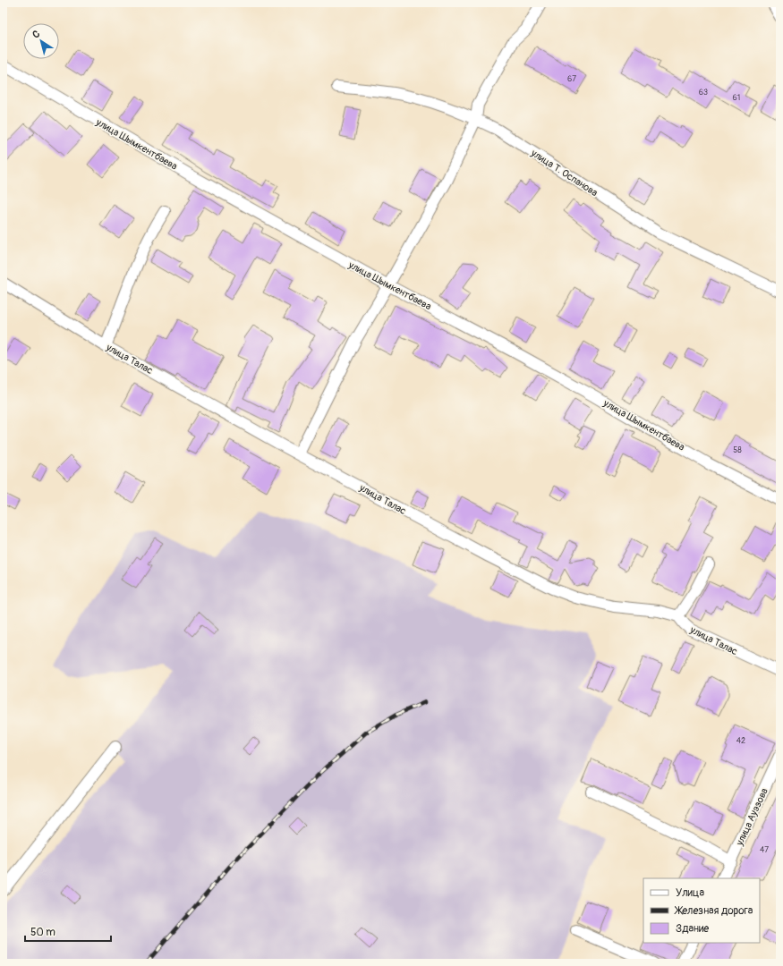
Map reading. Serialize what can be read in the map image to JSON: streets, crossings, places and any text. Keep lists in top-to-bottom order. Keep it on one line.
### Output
{"streets":{"street":["улица Шымкентбаева","улица Т. Оспанова","улица Талас","улица Ауэзова"]},"house_numbers":["67","63","61","58","42","47"],"legend":["Улица","Железная дорога","Здание"],"scale_bar":"50 m","north":"top left"}
